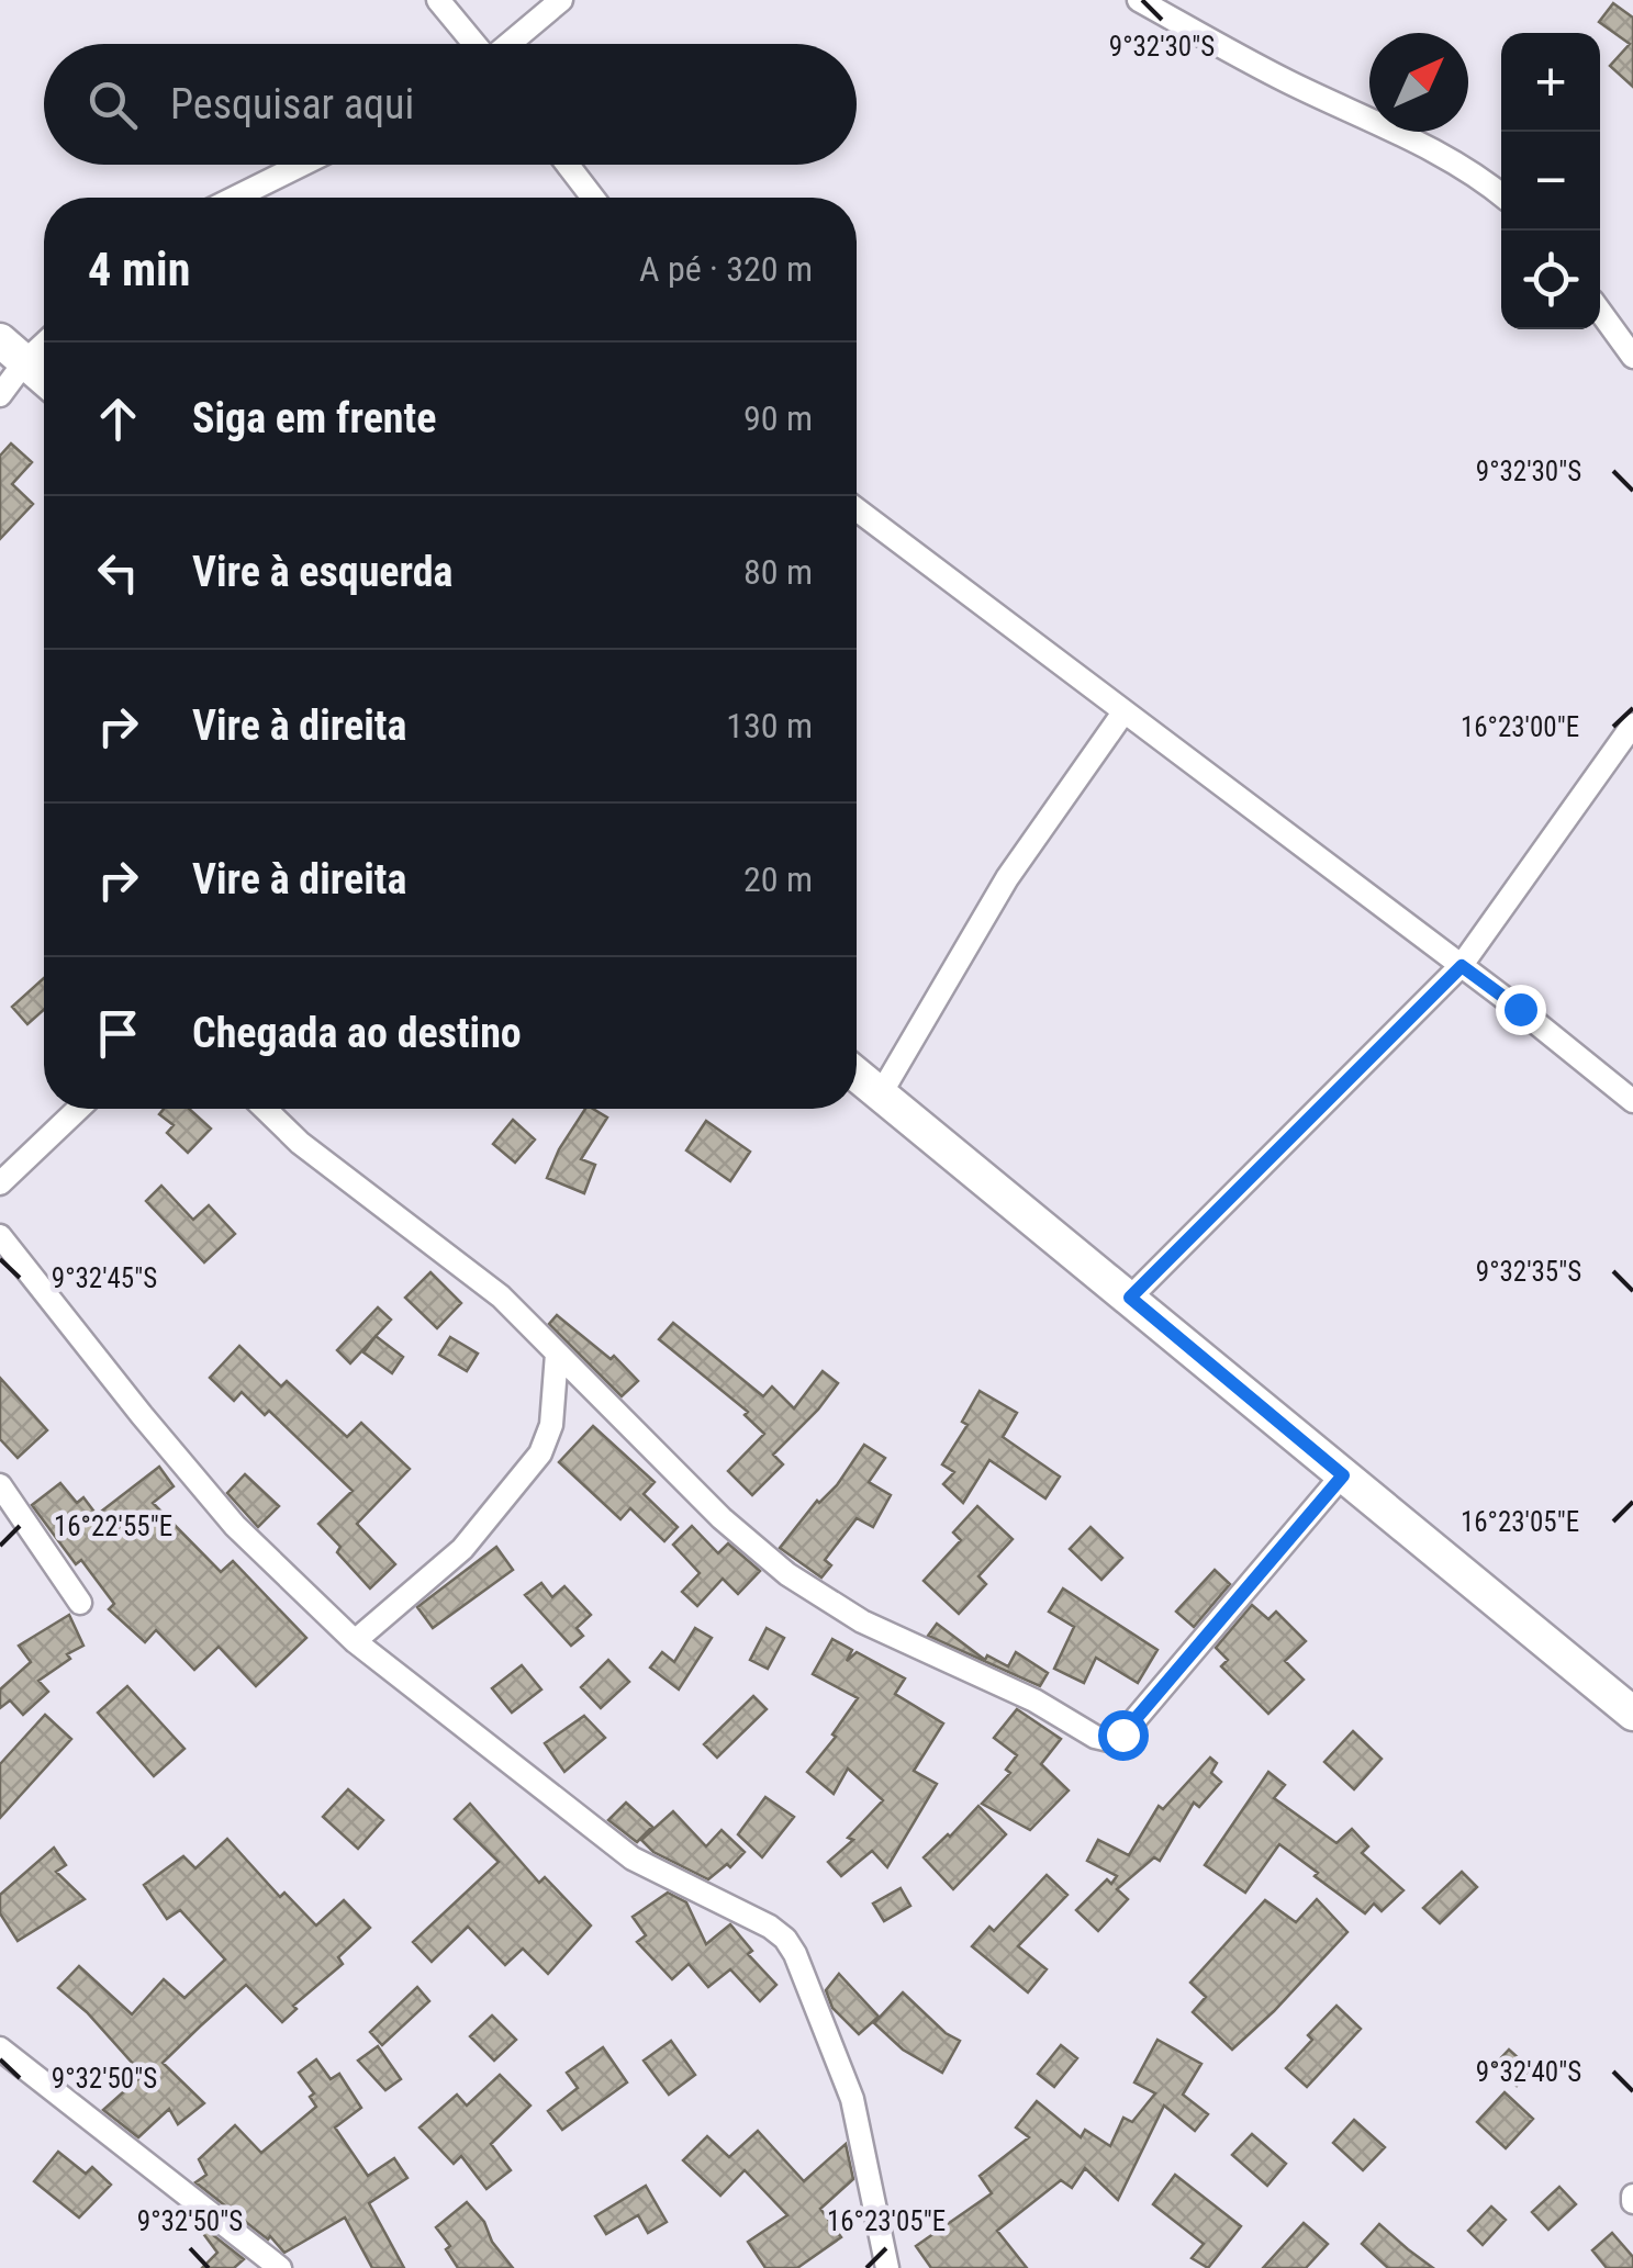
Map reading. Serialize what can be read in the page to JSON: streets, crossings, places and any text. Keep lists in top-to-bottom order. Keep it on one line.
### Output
{"north":"top right","page":{"map_buttons":["+","−"],"search":"Pesquisar aqui","heading":["4 min","A pé · 320 m"],"list":[["Siga em frente","90 m"],["Vire à esquerda","80 m"],["Vire à direita","130 m"],["Vire à direita","20 m"],"Chegada ao destino"]},"coordinates":["9°32'30\"S","16°23'00\"E","9°32'35\"S","9°32'45\"S","16°23'05\"E","16°22'55\"E","9°32'40\"S","9°32'50\"S"]}
